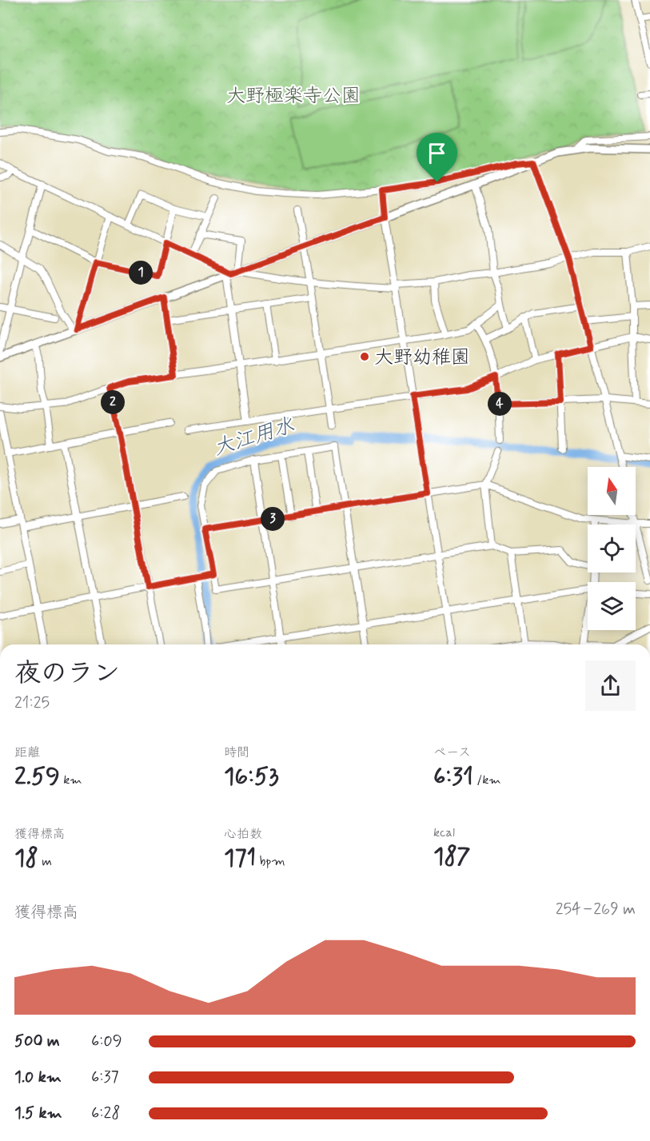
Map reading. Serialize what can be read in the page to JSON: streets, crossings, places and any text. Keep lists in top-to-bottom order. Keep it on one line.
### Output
{"water":["大江用水"],"parks":["大野極楽寺公園"],"places":["大野幼稚園"],"north":"top","page":{"pins":["1","2","4","3"],"heading":["夜のラン","21:25"],"stats":[["距離","2.59 km"],["時間","16:53"],["ペース","6:31 /km"],["獲得標高","18 m"],["心拍数","171 bpm"],["kcal","187"]],"chart":["獲得標高","254–269 m"],"list":[{"name":"500 m","note":"6:09"},{"name":"1.0 km","note":"6:37"},{"name":"1.5 km","note":"6:28"}]}}
